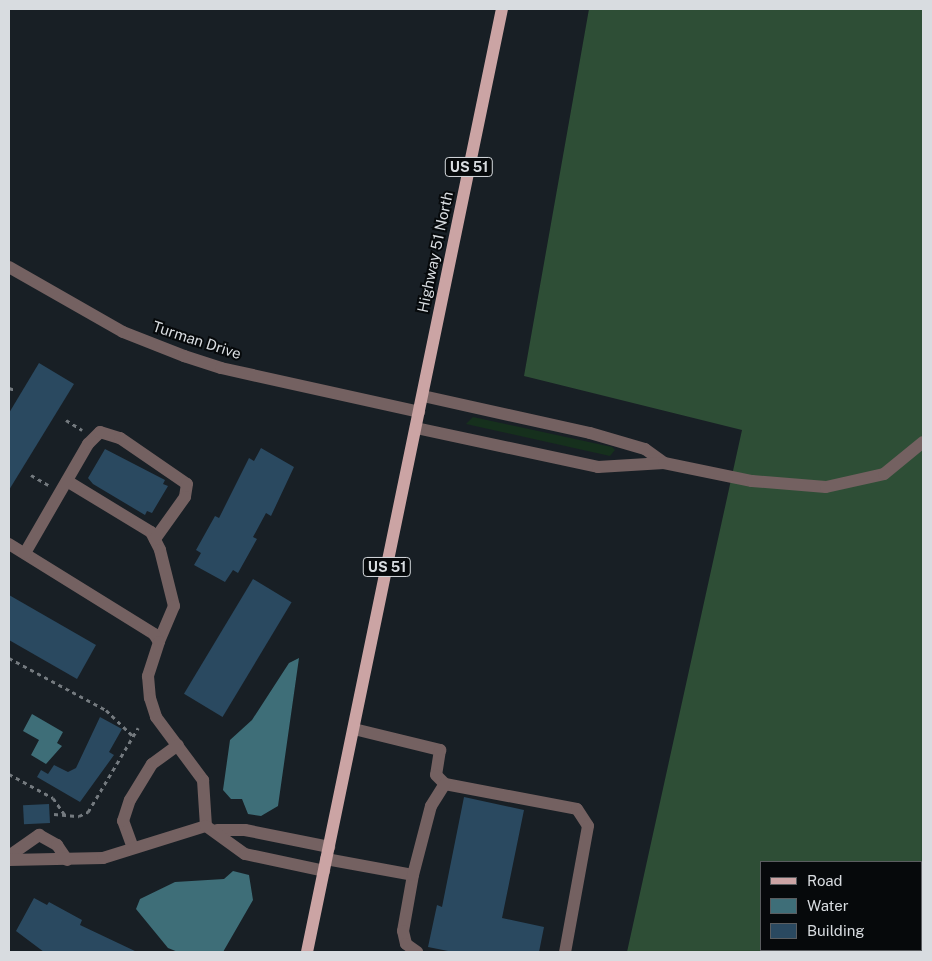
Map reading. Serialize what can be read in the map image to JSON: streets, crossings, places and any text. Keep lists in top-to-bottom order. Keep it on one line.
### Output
{"streets":{"main road":["US 51","Highway 51 North"],"street":["Turman Drive"]},"crossings":[["US 51","Highway 51 North"],["US 51","Turman Drive"]],"legend":["Road","Water","Building"]}
